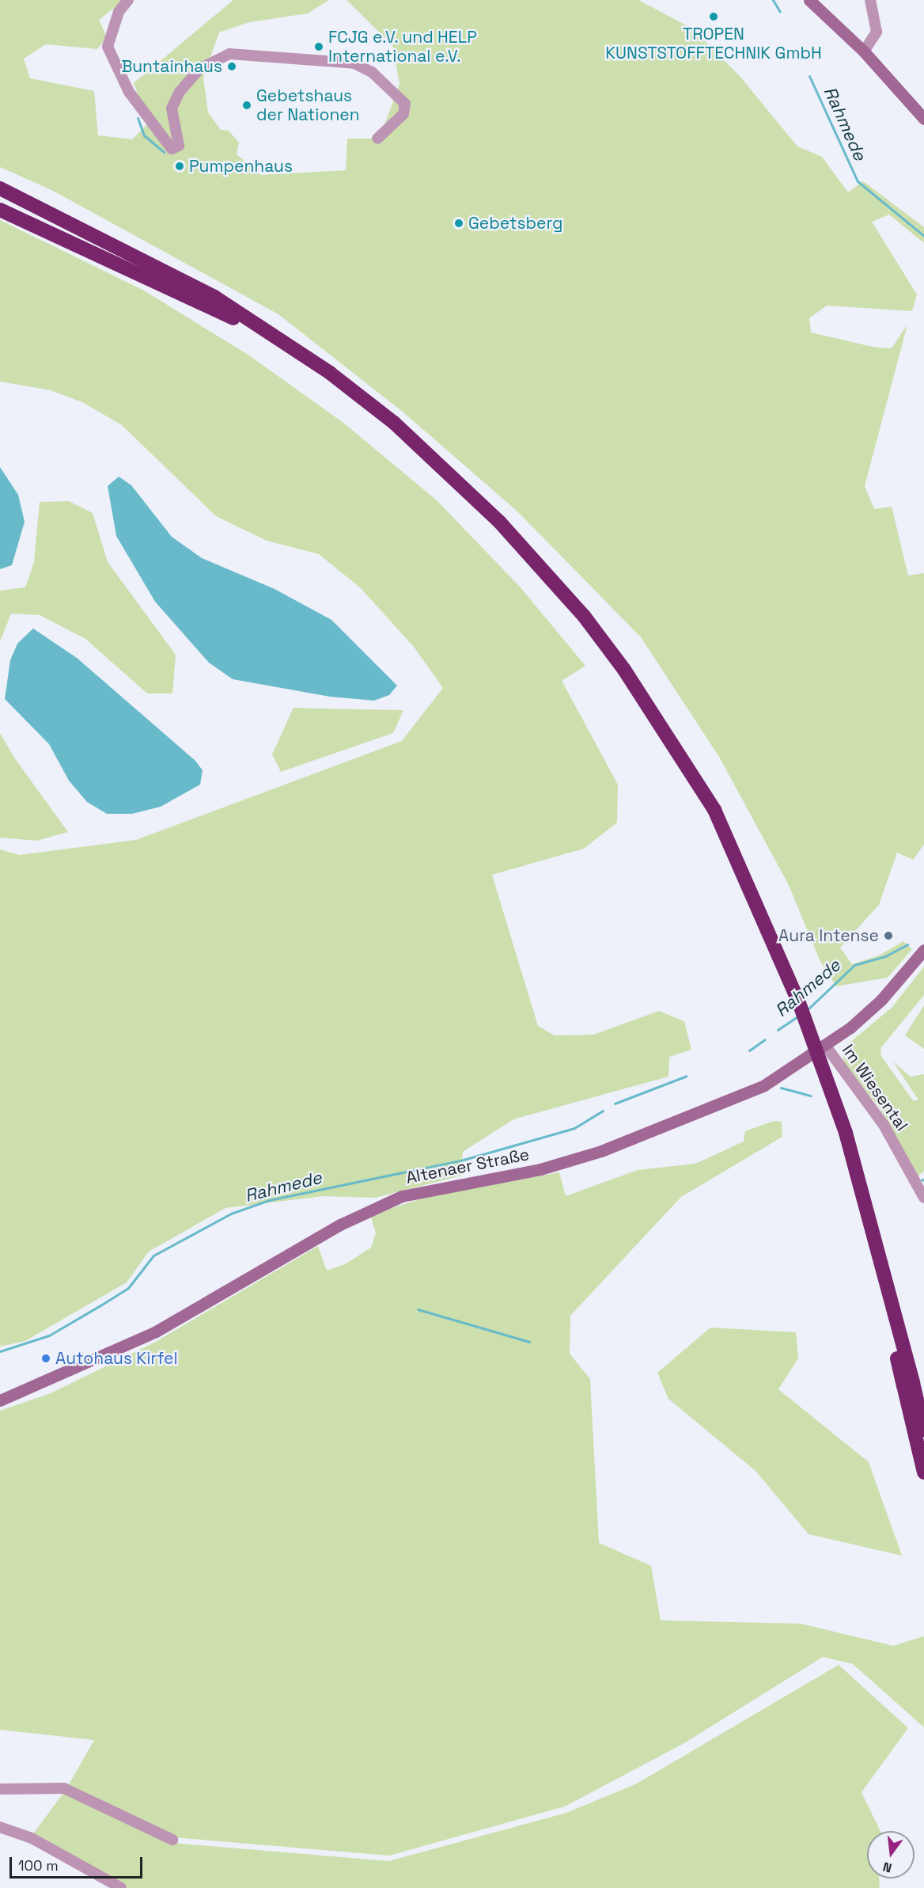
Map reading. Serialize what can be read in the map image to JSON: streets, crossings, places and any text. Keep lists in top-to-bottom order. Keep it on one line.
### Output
{"streets":{"main road":["Altenaer Straße"],"street":["Im Wiesental"]},"crossings":[["Im Wiesental","Altenaer Straße"]],"water":["Rahmede"],"places":["TROPEN KUNSTSTOFFTECHNIK GmbH","FCJG e.V. und HELP International e.V.","Buntainhaus","Gebetshaus der Nationen","Pumpenhaus","Gebetsberg","Aura Intense","Autohaus Kirfel"],"scale_bar":"100 m","north":"bottom"}
